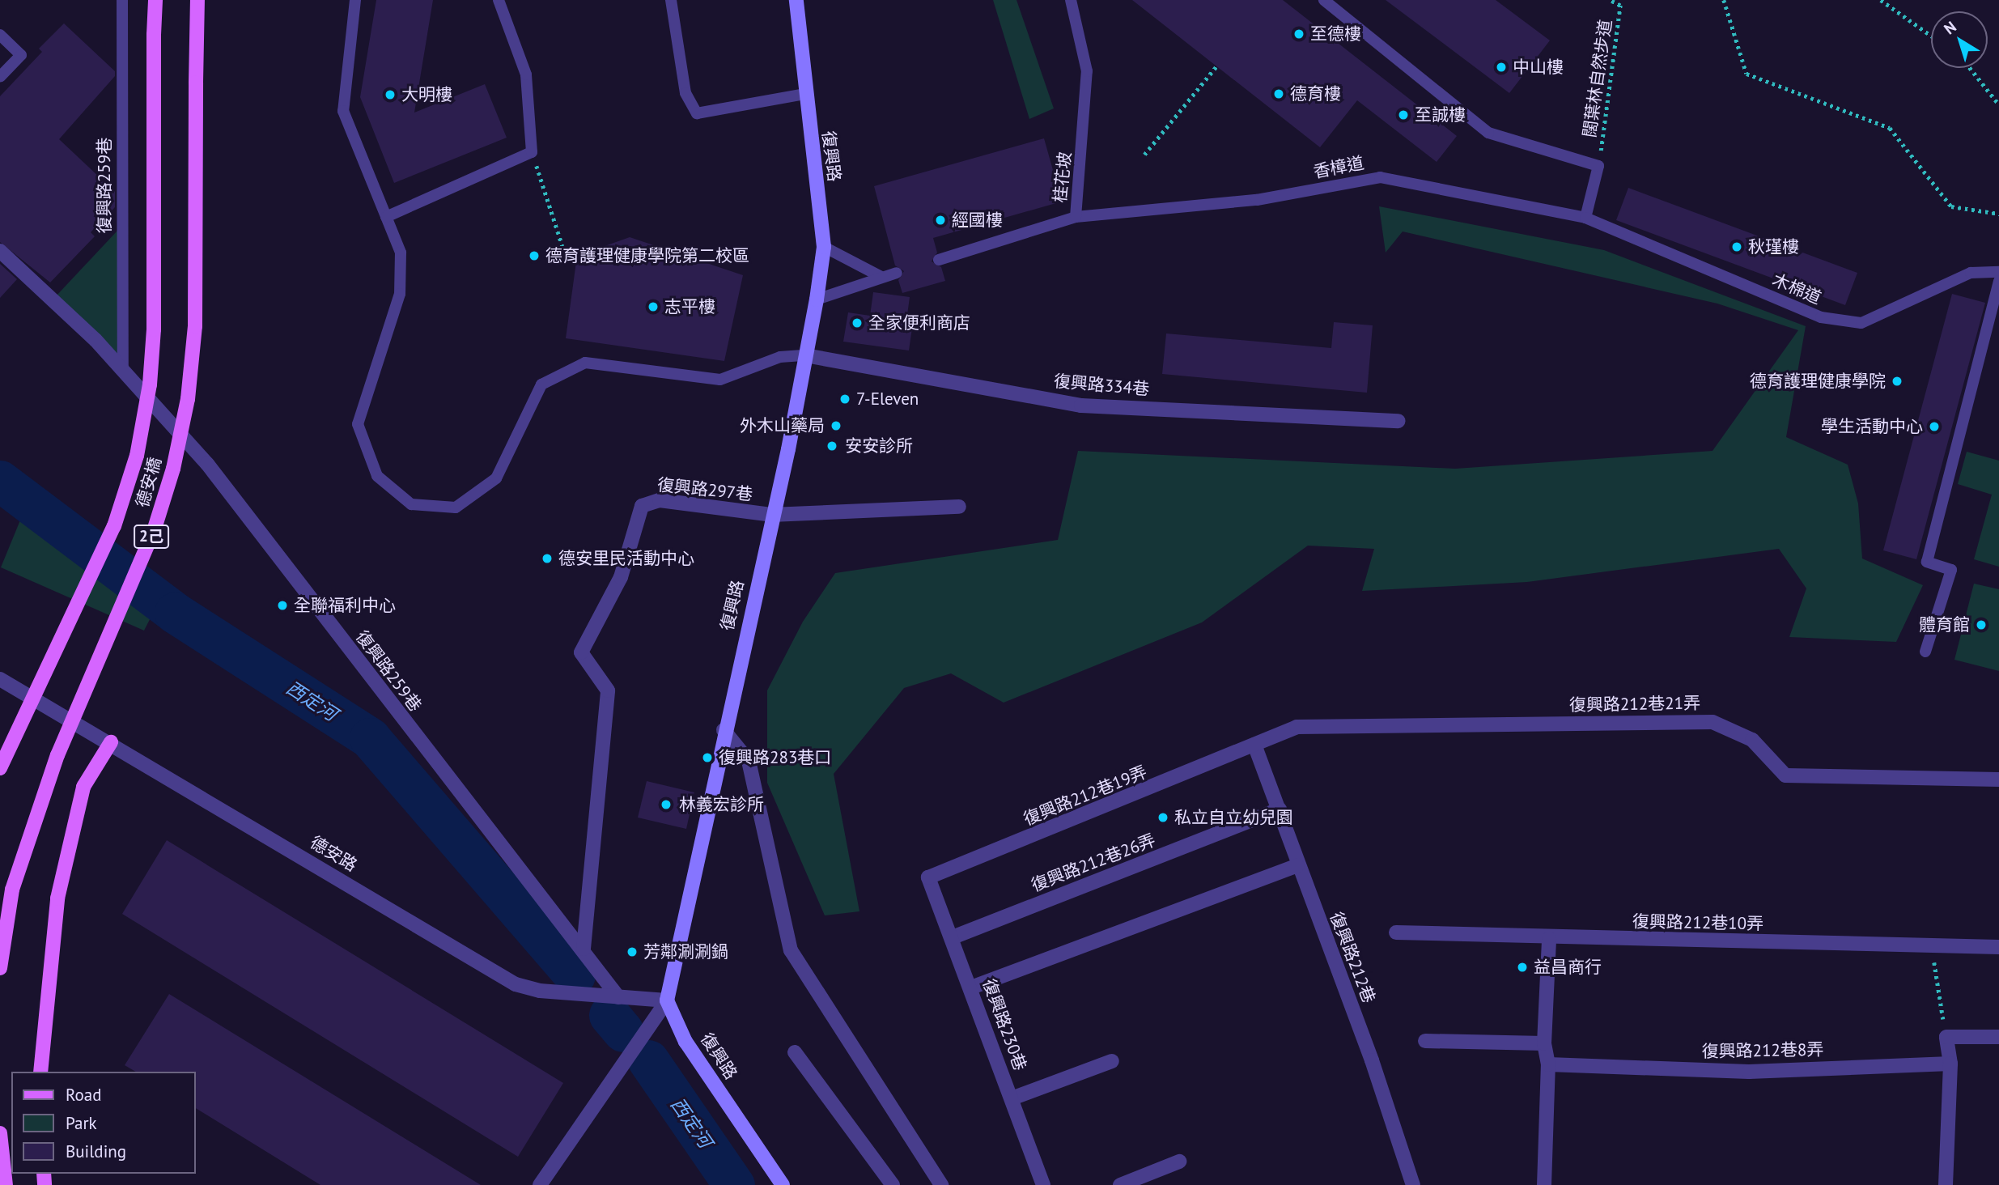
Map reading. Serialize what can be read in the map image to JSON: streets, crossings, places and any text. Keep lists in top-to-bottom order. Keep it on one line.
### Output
{"streets":{"main road":["德安橋","2己"],"street":["復興路","復興路259巷","復興路334巷","復興路297巷","復興路212巷21弄","復興路212巷19弄","德安路","復興路212巷26弄","復興路212巷10弄","復興路212巷","復興路230巷","復興路212巷8弄"],"lane":["香樟道","桂花坡","木棉道"],"path":["闊葉林自然步道"]},"crossings":[["復興路","復興路334巷"],["復興路","復興路297巷"],["復興路","德安路"],["香樟道","桂花坡"],["香樟道","木棉道"],["復興路259巷","復興路297巷"],["復興路259巷","德安路"],["復興路212巷21弄","復興路212巷19弄"],["復興路212巷21弄","復興路212巷"],["復興路212巷19弄","復興路212巷"],["復興路212巷19弄","復興路230巷"],["復興路212巷26弄","復興路212巷"],["復興路212巷26弄","復興路230巷"]],"water":["西定河"],"places":["至德樓","中山樓","德育樓","大明樓","至誠樓","經國樓","秋瑾樓","德育護理健康學院第二校區","志平樓","全家便利商店","德育護理健康學院","7-Eleven","外木山藥局","學生活動中心","安安診所","德安里民活動中心","全聯福利中心","體育館","復興路283巷口","林義宏診所","私立自立幼兒園","芳鄰涮涮鍋","益昌商行"],"legend":["Road","Park","Building"],"north":"top left"}
